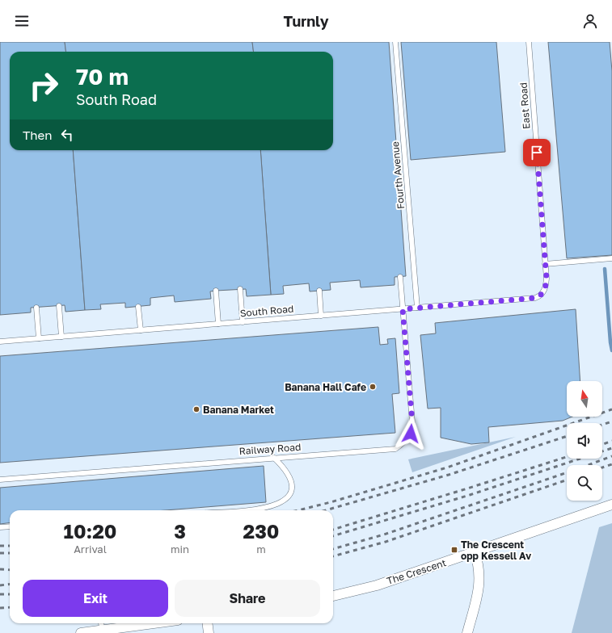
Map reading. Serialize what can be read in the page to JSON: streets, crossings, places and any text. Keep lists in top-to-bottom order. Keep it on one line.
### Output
{"streets":{"street":["The Crescent"],"lane":["East Road","Fourth Avenue","South Road","Railway Road"]},"crossings":[["East Road","South Road"],["Fourth Avenue","South Road"],["South Road","Railway Road"]],"places":{"other":["Banana Hall Cafe","Banana Market"],"transit":["The Crescent opp Kessell Av"]},"north":"top","page":{"header":"Turnly","turn":["70 m","South Road"],"then":"Then","eta":["10:20","Arrival","3","min","230","m"],"buttons":["Exit","Share"]}}
